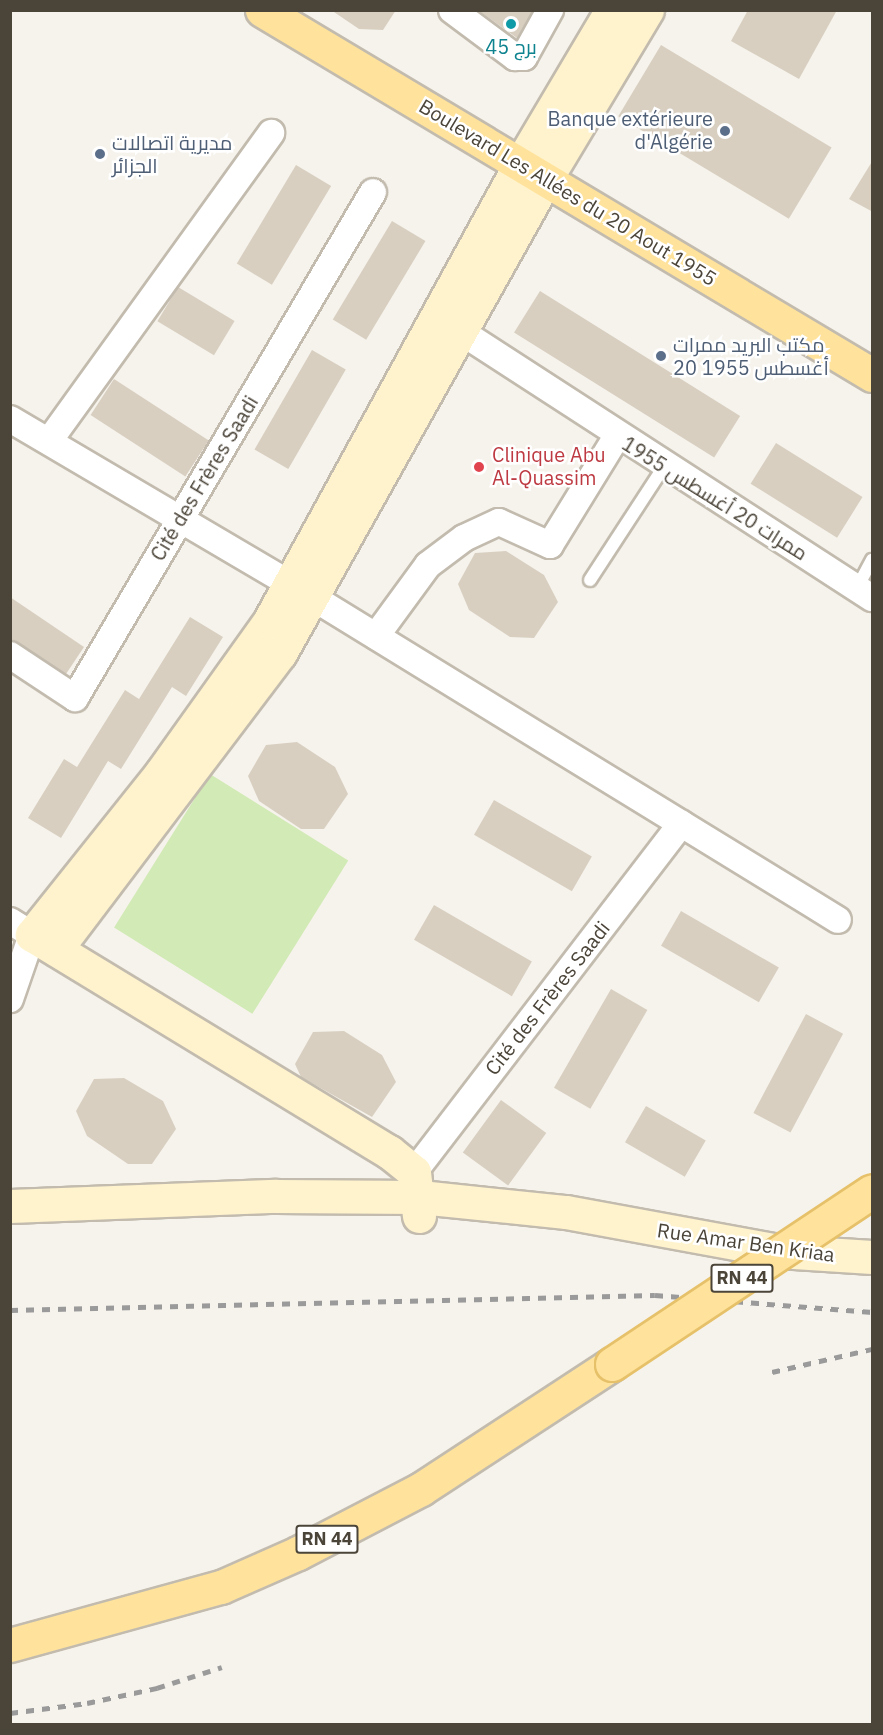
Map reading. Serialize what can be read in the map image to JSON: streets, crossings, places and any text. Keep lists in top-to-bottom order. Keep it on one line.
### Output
{"streets":{"main road":["Boulevard Les Allées du 20 Aout 1955","Rue Amar Ben Kriaa","RN 44"],"street":["Cité des Frères Saadi","ممرات 20 أغسطس 1955"]},"crossings":[["Cité des Frères Saadi","Rue Amar Ben Kriaa"]],"places":["برج 45","Banque extérieure d'Algérie","مديرية اتصالات الجزائر","مكتب البريد ممرات 20 أغسطس 1955","Clinique Abu Al-Quassim"]}
